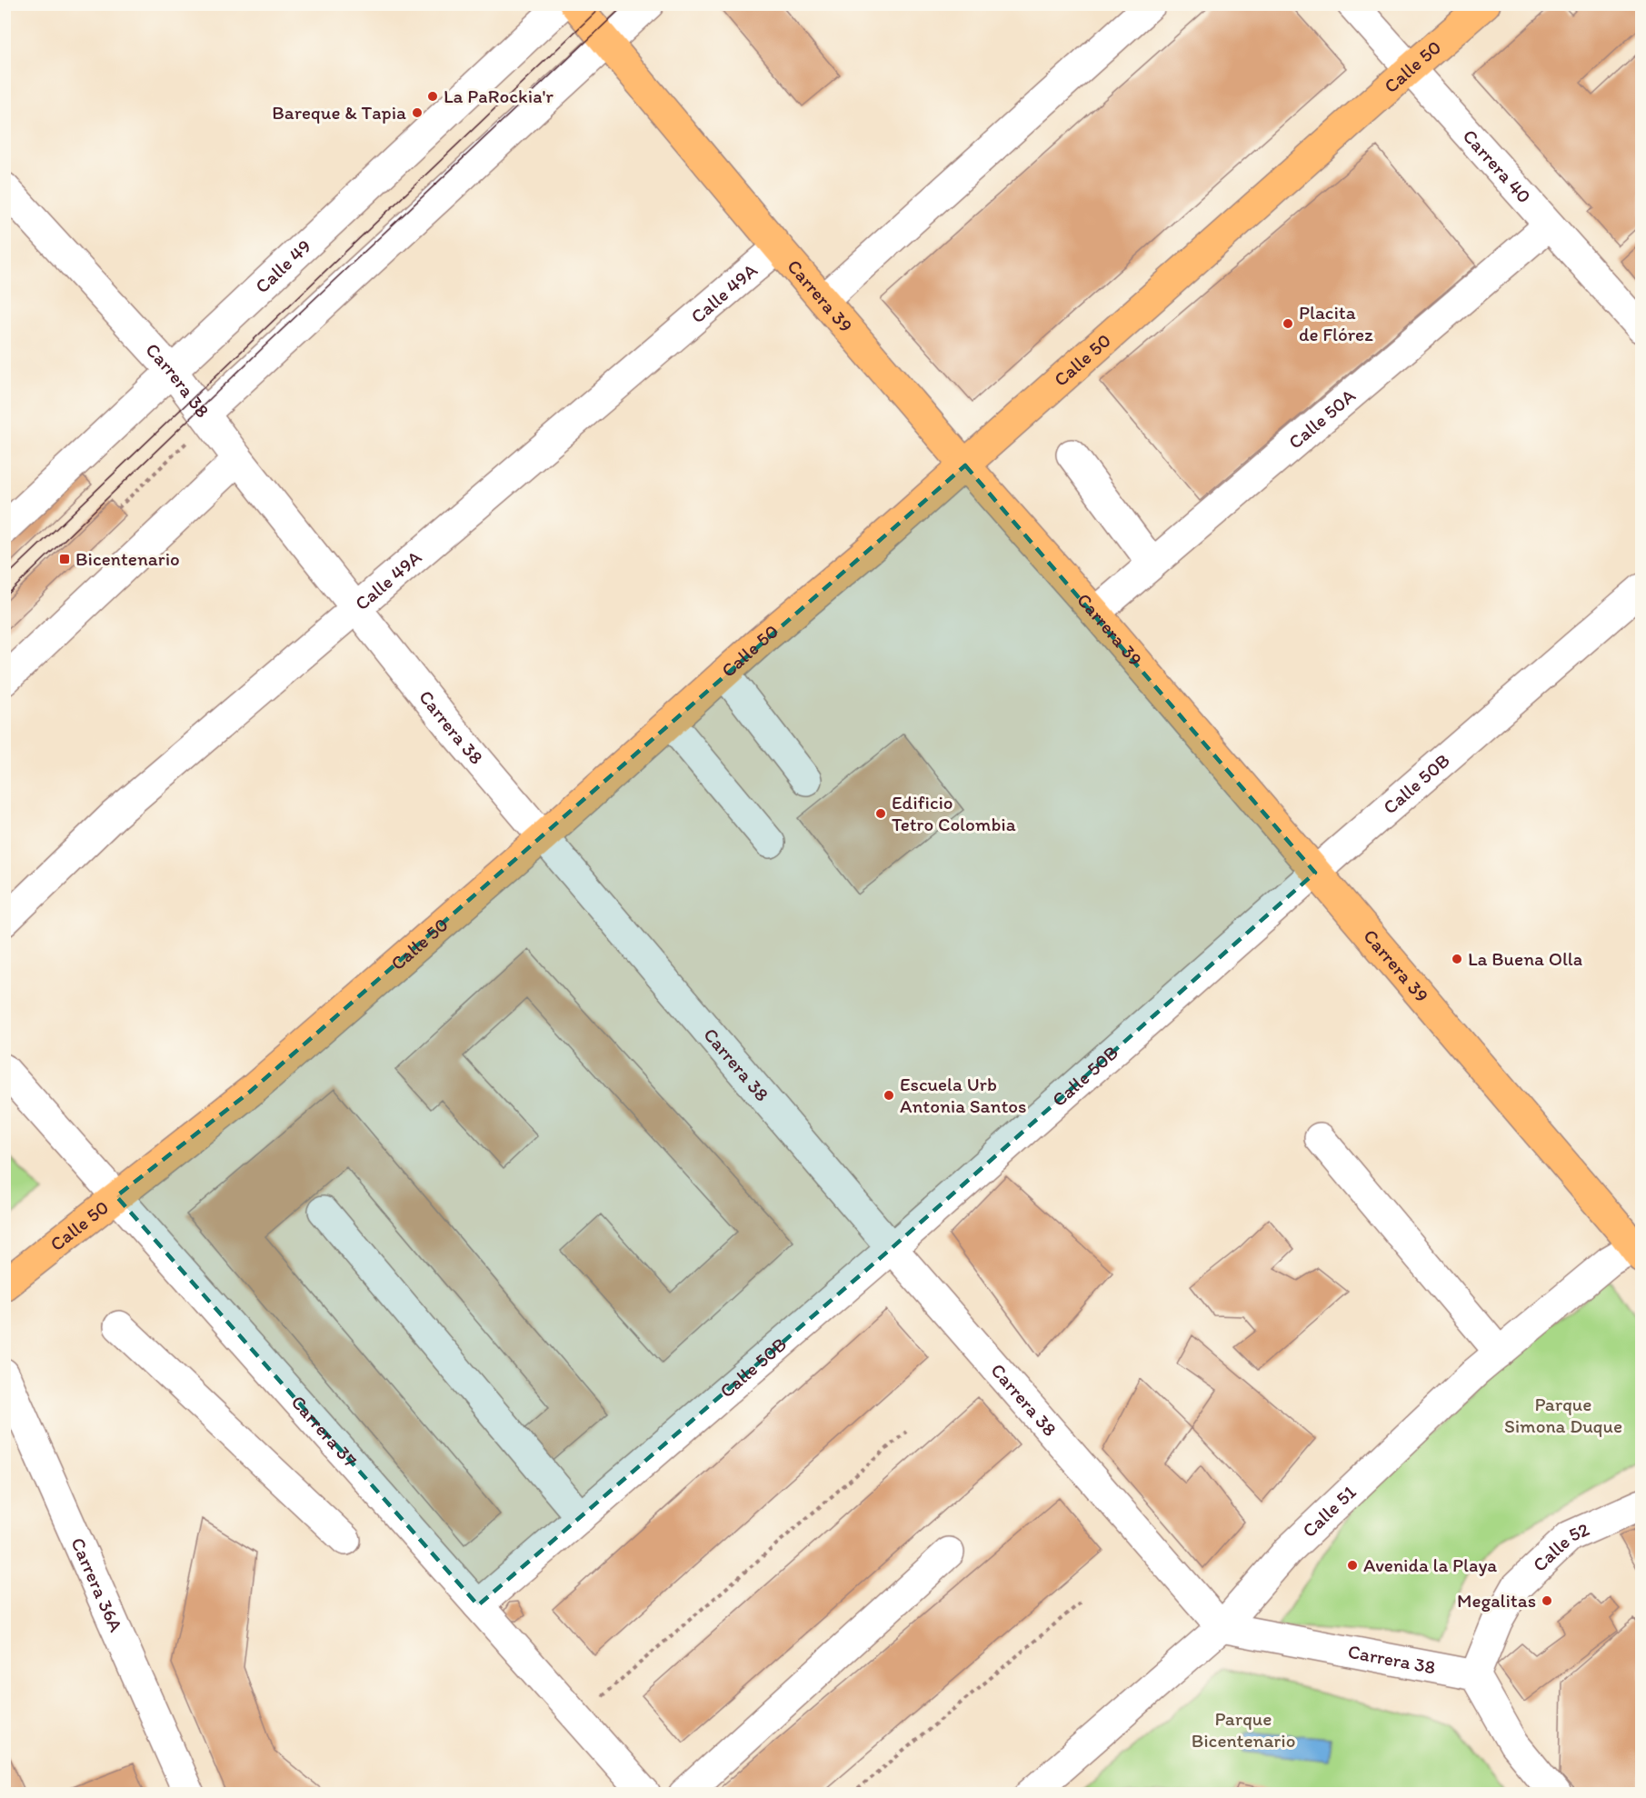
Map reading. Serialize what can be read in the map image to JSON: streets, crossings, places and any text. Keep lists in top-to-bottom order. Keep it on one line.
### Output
{"streets":{"main road":["Calle 50","Carrera 39"],"street":["Carrera 40","Calle 49","Calle 49A","Carrera 38","Calle 50A","Calle 50B","Carrera 37","Calle 51","Calle 52","Carrera 36A"]},"crossings":[["Calle 50","Carrera 40"],["Calle 50","Carrera 39"],["Calle 50","Carrera 38"],["Calle 50","Carrera 37"],["Carrera 40","Calle 50A"],["Calle 49","Carrera 38"],["Calle 49A","Carrera 39"],["Calle 49A","Carrera 38"],["Carrera 39","Calle 50A"],["Carrera 39","Calle 50B"],["Carrera 39","Calle 51"],["Carrera 38","Calle 50B"],["Carrera 38","Calle 51"],["Carrera 38","Calle 52"],["Calle 50B","Carrera 37"]],"parks":["Parque Simona Duque","Parque Bicentenario"],"places":{"other":["La PaRockia'r","Bareque & Tapia","Placita de Flórez","Edificio Tetro Colombia","La Buena Olla","Escuela Urb Antonia Santos","Avenida la Playa","Megalitas"],"transit":["Bicentenario"]}}
